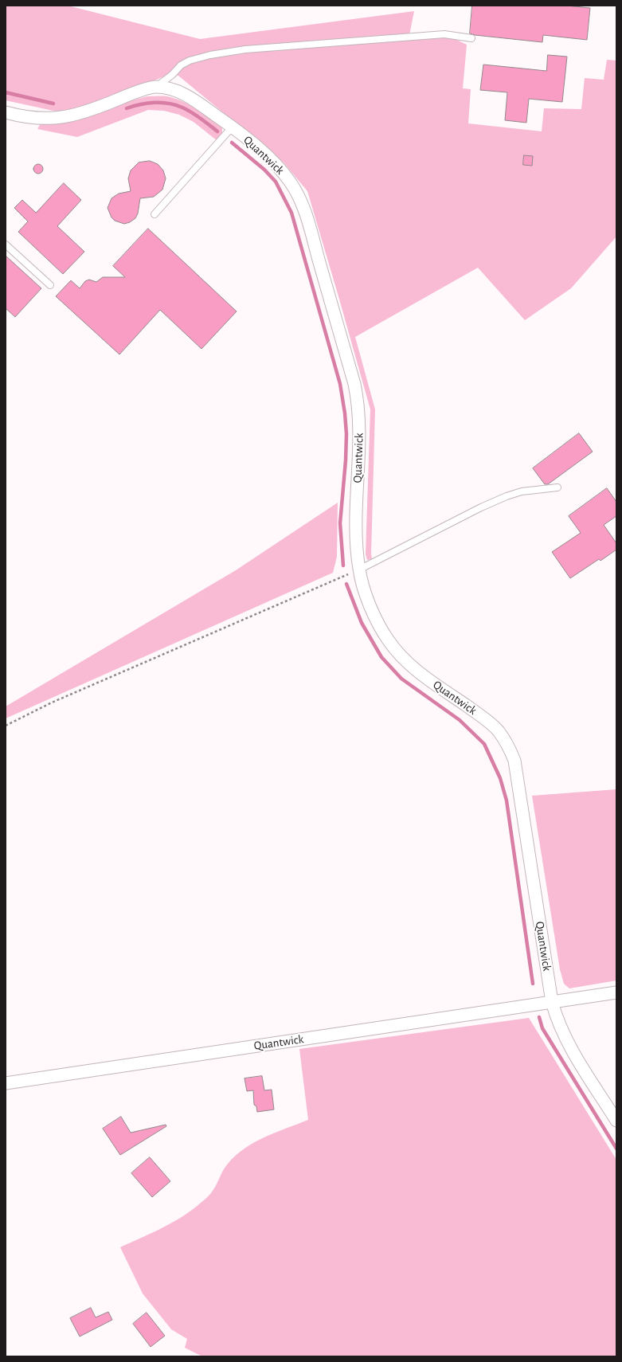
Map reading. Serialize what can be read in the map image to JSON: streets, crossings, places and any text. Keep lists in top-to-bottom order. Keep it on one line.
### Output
{"streets":{"street":["Quantwick"]}}
